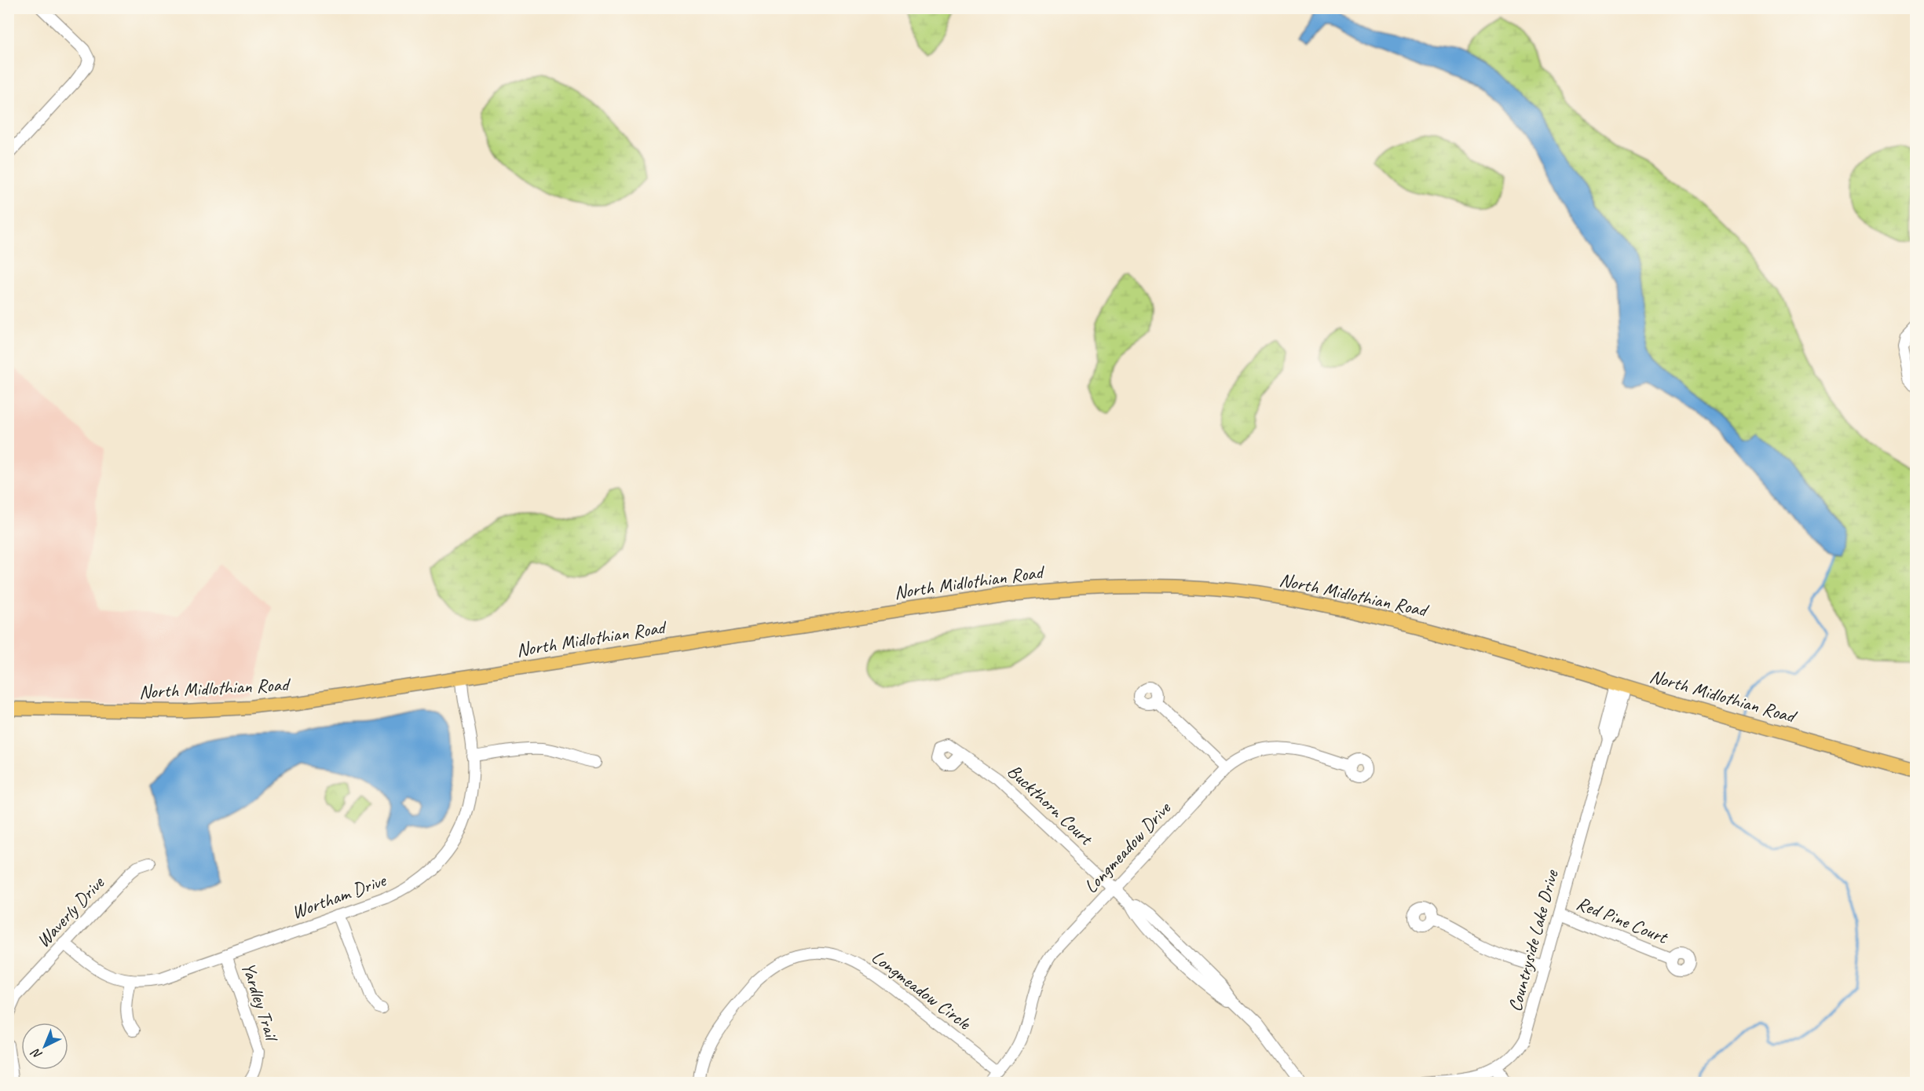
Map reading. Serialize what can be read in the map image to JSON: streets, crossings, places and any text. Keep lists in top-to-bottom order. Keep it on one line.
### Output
{"streets":{"main road":["North Midlothian Road"],"street":["Buckthorn Court","Longmeadow Drive","Wortham Drive","Waverly Drive","Red Pine Court","Countryside Lake Drive","Longmeadow Circle","Yardley Trail"]},"crossings":[["North Midlothian Road","Wortham Drive"],["North Midlothian Road","Countryside Lake Drive"],["Buckthorn Court","Longmeadow Drive"],["Longmeadow Drive","Longmeadow Circle"],["Wortham Drive","Waverly Drive"],["Wortham Drive","Yardley Trail"],["Red Pine Court","Countryside Lake Drive"]],"north":"bottom left"}
